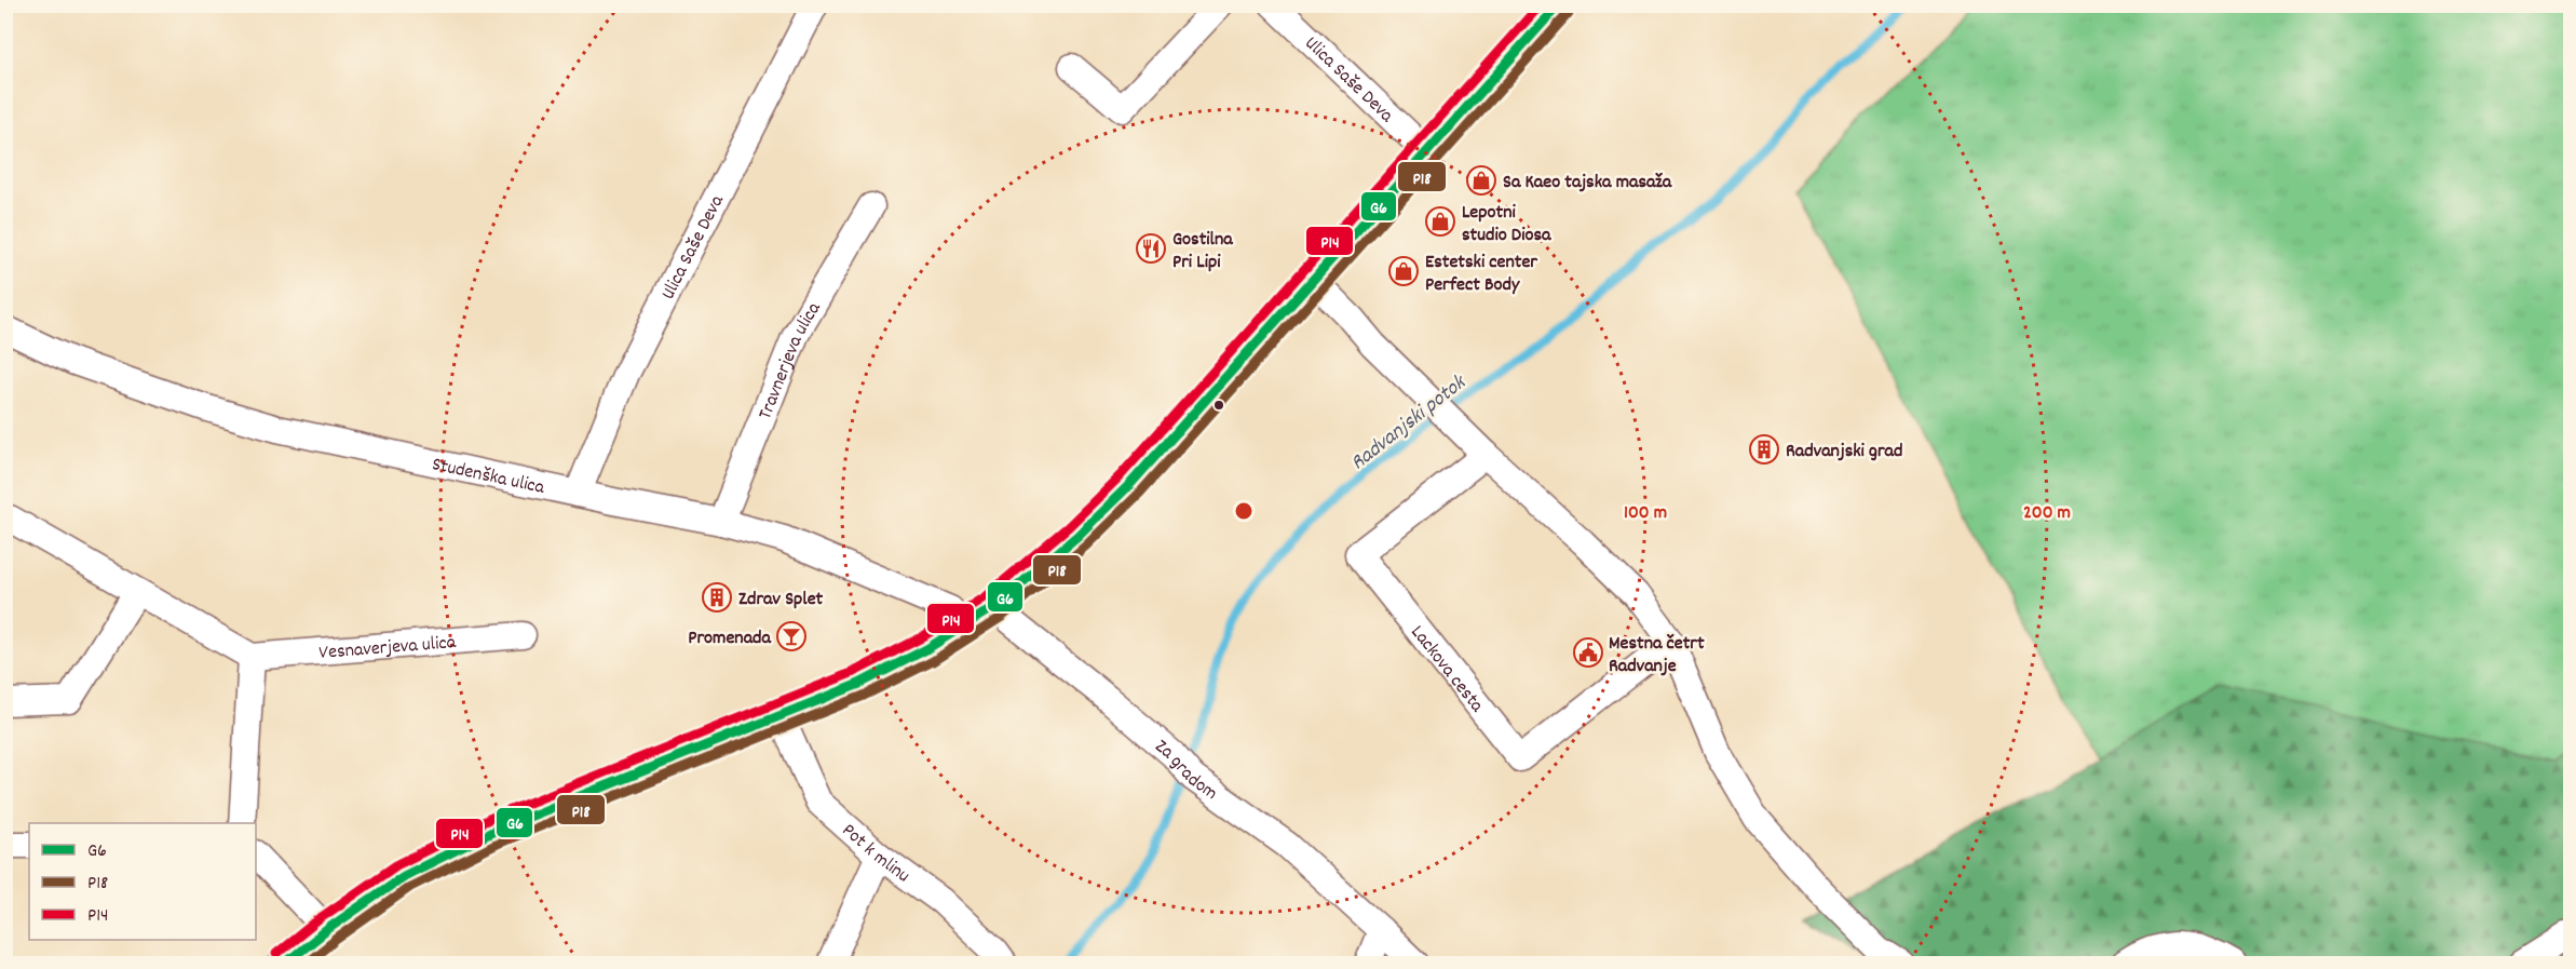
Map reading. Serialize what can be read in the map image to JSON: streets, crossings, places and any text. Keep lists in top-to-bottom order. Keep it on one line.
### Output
{"streets":{"street":["Ulica Saše Deva","Travnerjeva ulica","Studenška ulica","Vesnaverjeva ulica","Lackova cesta","Za gradom","Pot k mlinu"]},"crossings":[["Ulica Saše Deva","Studenška ulica"],["Travnerjeva ulica","Studenška ulica"]],"water":["Radvanjski potok"],"places":{"shop":["Sa Kaeo tajska masaža","Lepotni studio Diosa","Estetski center Perfect Body"],"restaurant":["Gostilna Pri Lipi"],"building":["Radvanjski grad","Zdrav Splet"],"bar":["Promenada"],"public building":["Mestna četrt Radvanje"]},"lines":["transit line G6","transit line P14","transit line P18"],"legend":["G6","P18","P14"],"rings":["100 m","200 m"]}
